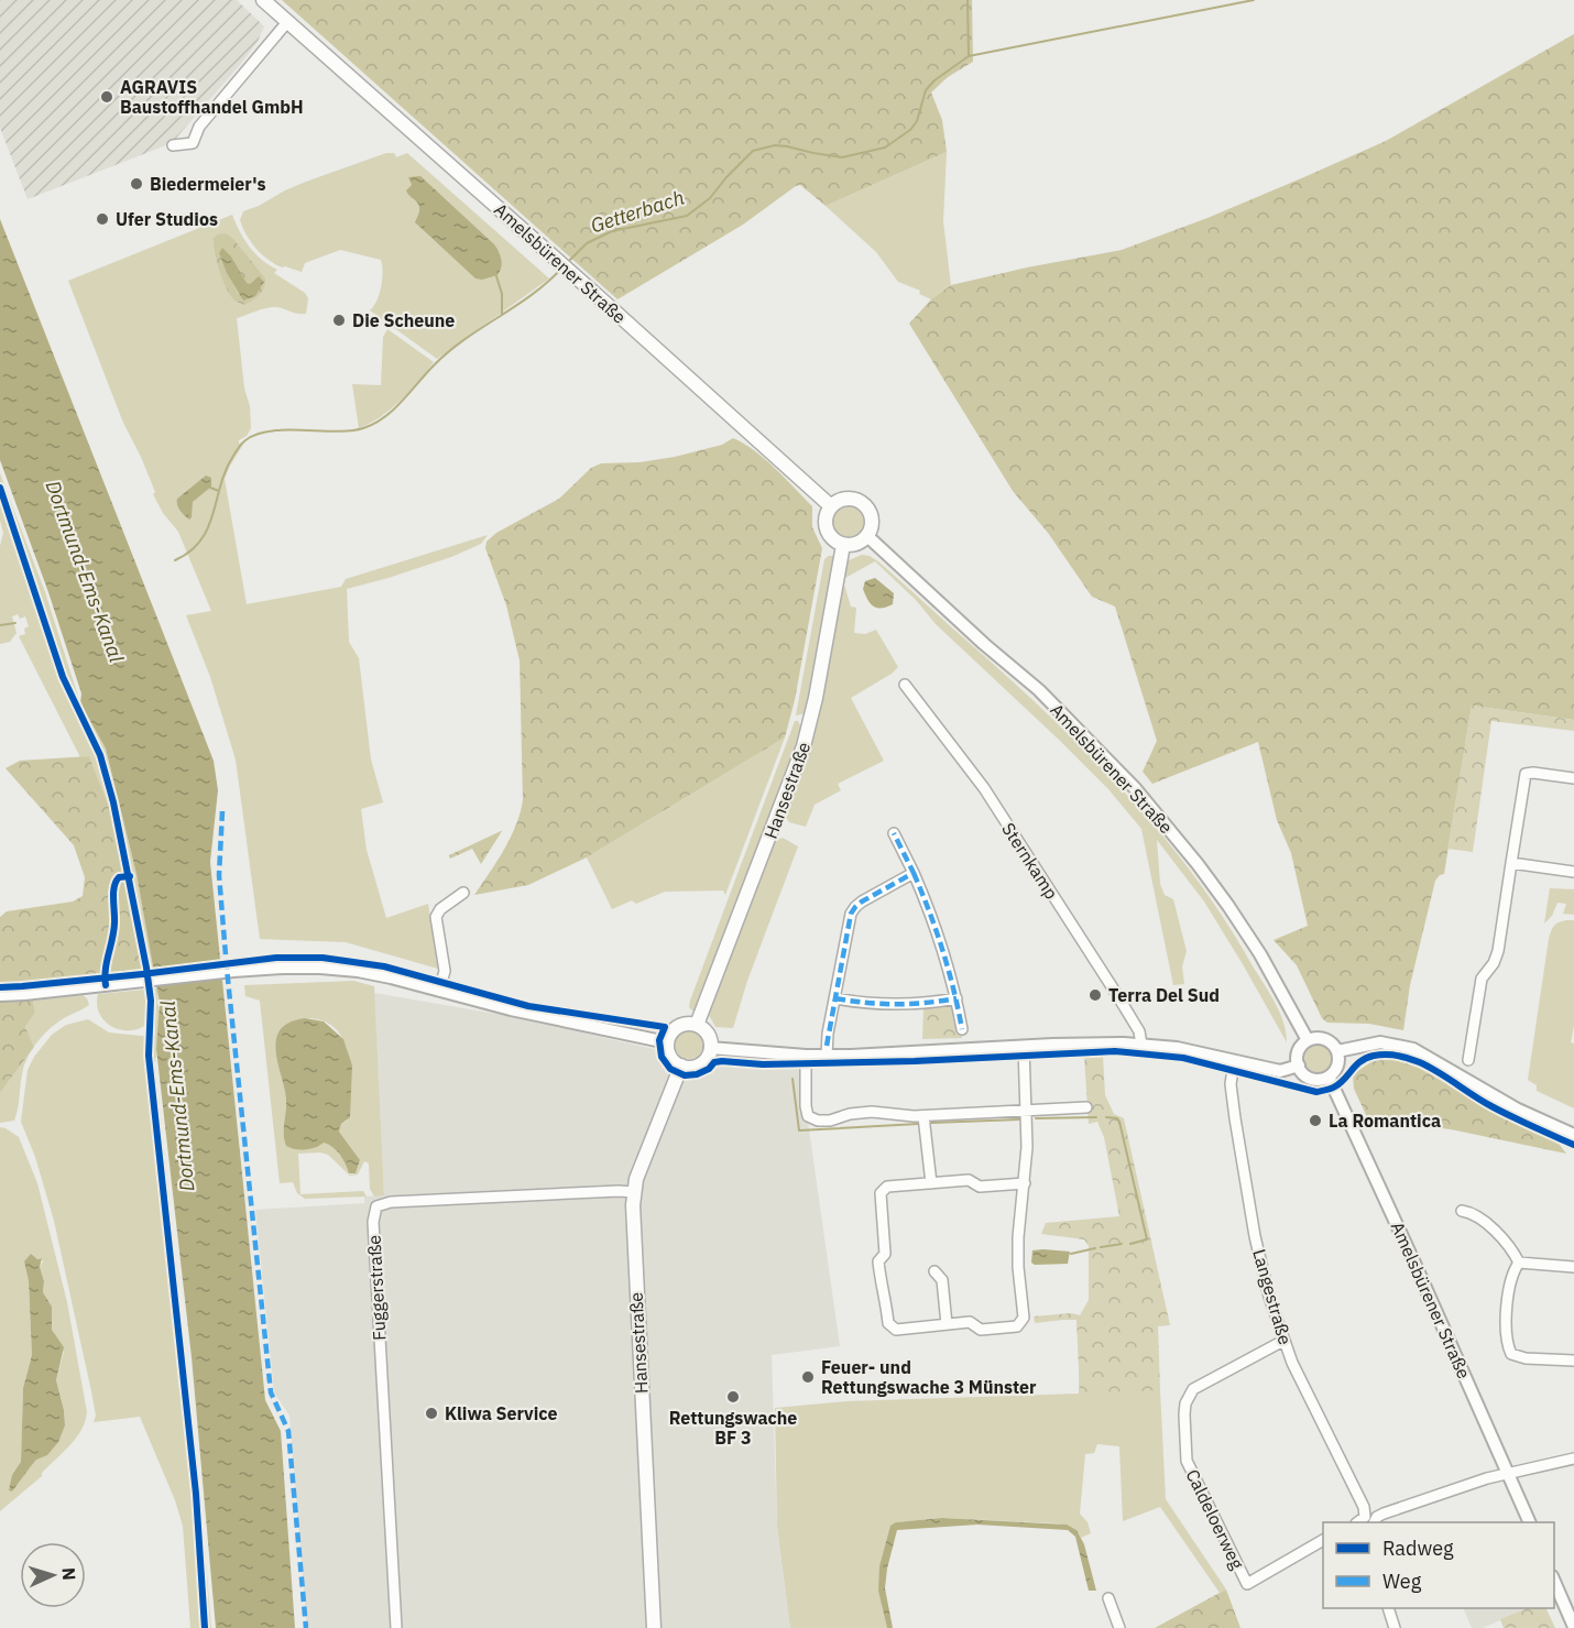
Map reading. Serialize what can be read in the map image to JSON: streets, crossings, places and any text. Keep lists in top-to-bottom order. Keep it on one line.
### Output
{"streets":{"main road":["Amelsbürener Straße","Hansestraße"],"street":["Sternkamp","Fuggerstraße","Langestraße","Caldeloerweg"]},"crossings":[["Amelsbürener Straße","Hansestraße"],["Hansestraße","Fuggerstraße"],["Langestraße","Caldeloerweg"]],"water":["Getterbach","Dortmund-Ems-Kanal"],"places":["AGRAVIS Baustoffhandel GmbH","Biedermeier's","Ufer Studios","Die Scheune","Terra Del Sud","La Romantica","Feuer- und Rettungswache 3 Münster","Rettungswache BF 3","Kliwa Service"],"legend":["Radweg","Weg"],"north":"right"}
